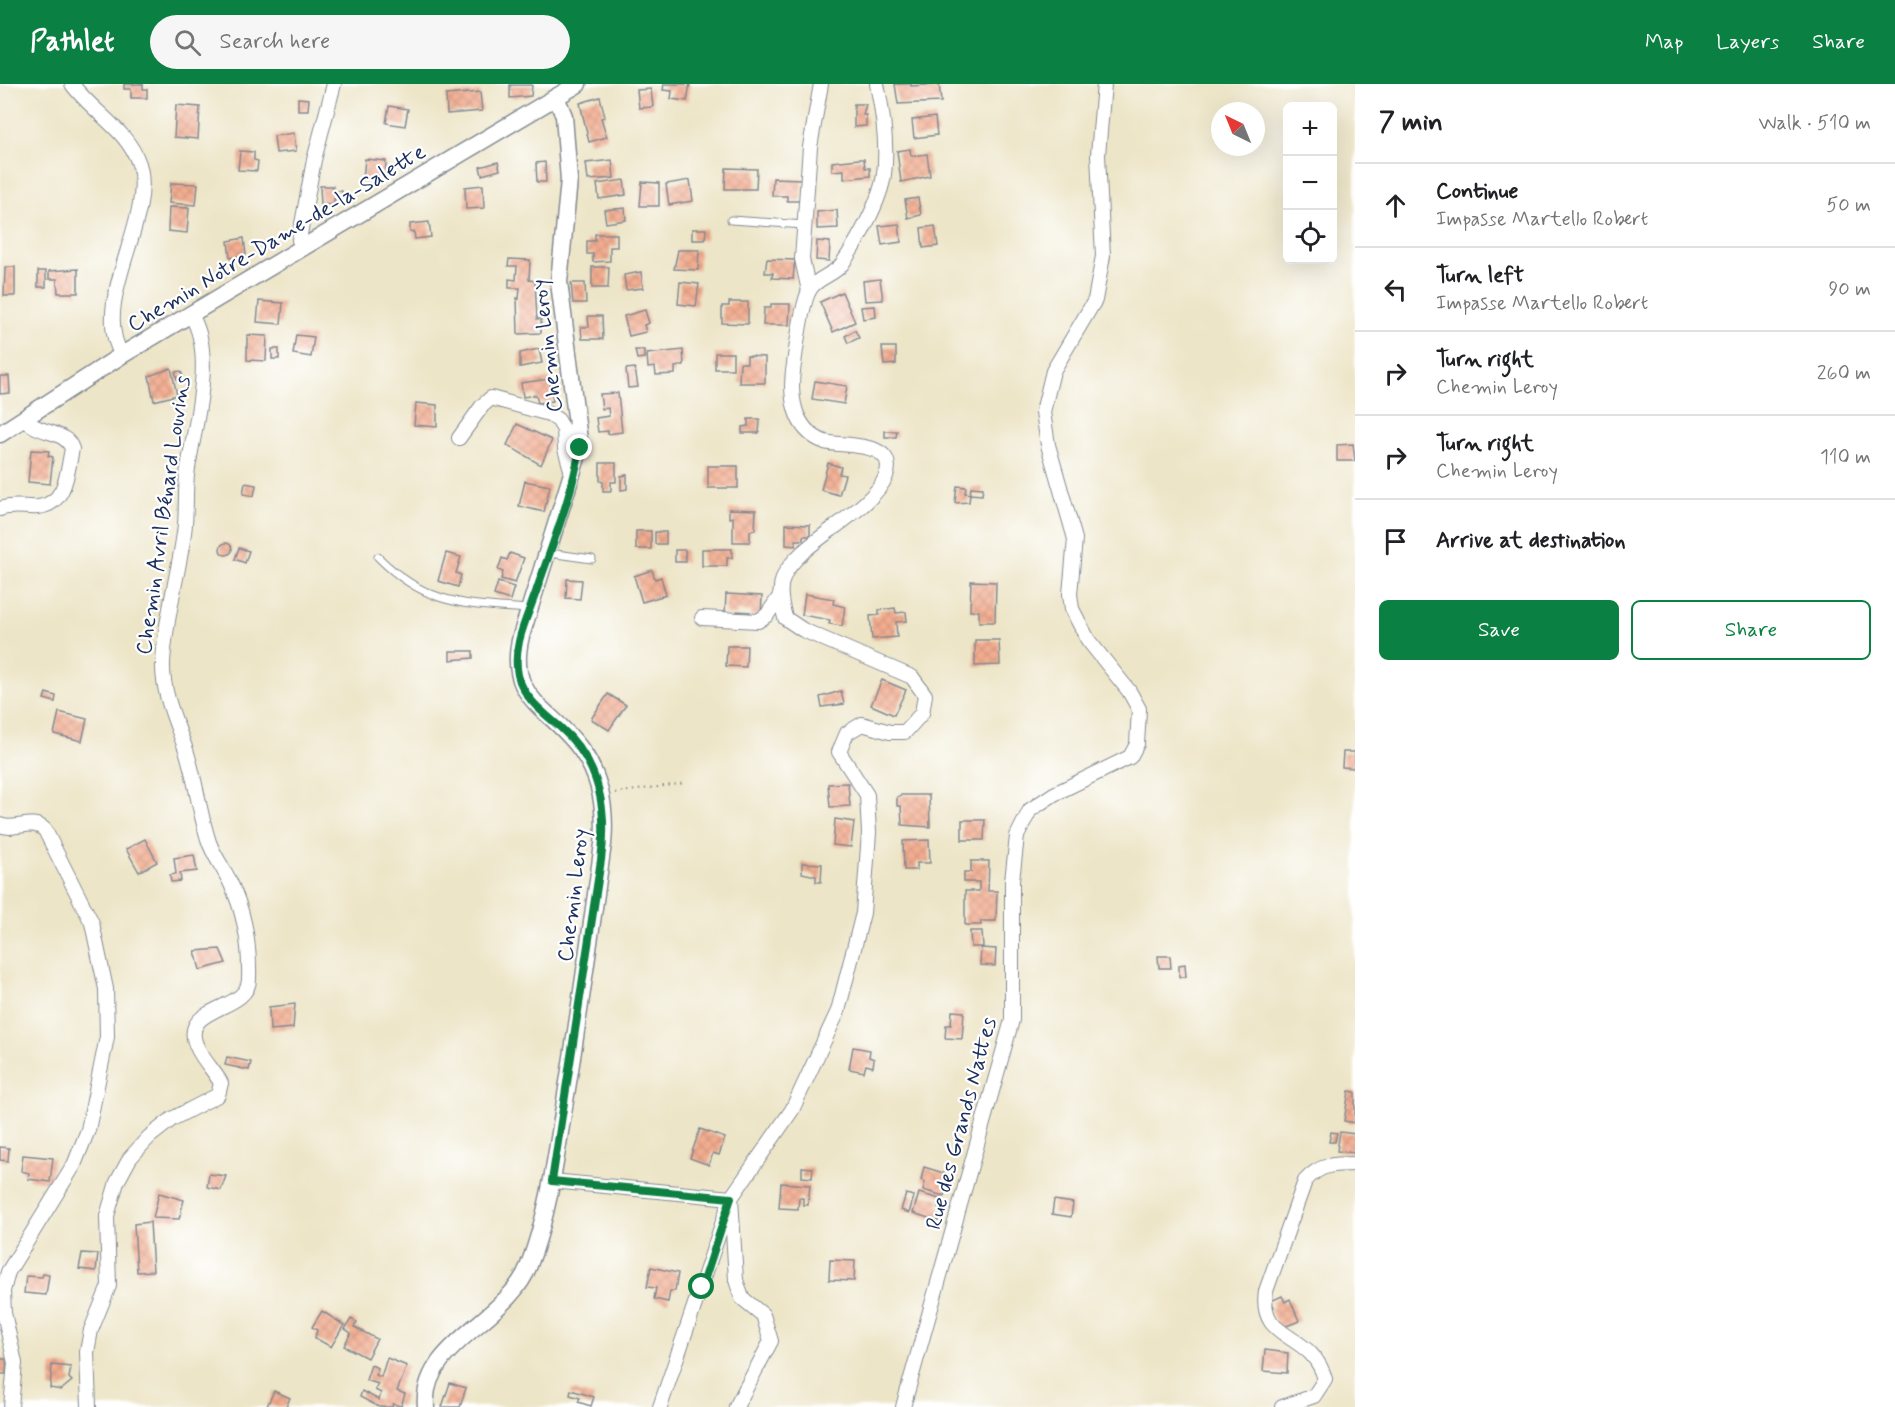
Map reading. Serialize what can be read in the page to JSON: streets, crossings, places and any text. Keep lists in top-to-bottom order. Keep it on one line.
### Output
{"streets":{"street":["Chemin Notre-Dame-de-la-Salette","Chemin Leroy","Chemin Avril Bénard Louvins","Rue des Grands Nattes"]},"crossings":[["Chemin Notre-Dame-de-la-Salette","Chemin Leroy"],["Chemin Notre-Dame-de-la-Salette","Chemin Avril Bénard Louvins"]],"north":"top left","page":{"header":"Pathlet","search":"Search here","nav":["Map","Layers","Share"],"heading":["7 min","Walk · 510 m"],"map_buttons":["+","−"],"list":[["Continue","Impasse Martello Robert","50 m"],["Turn left","Impasse Martello Robert","90 m"],["Turn right","Chemin Leroy","260 m"],["Turn right","Chemin Leroy","110 m"],"Arrive at destination"],"buttons":["Save","Share"]}}
